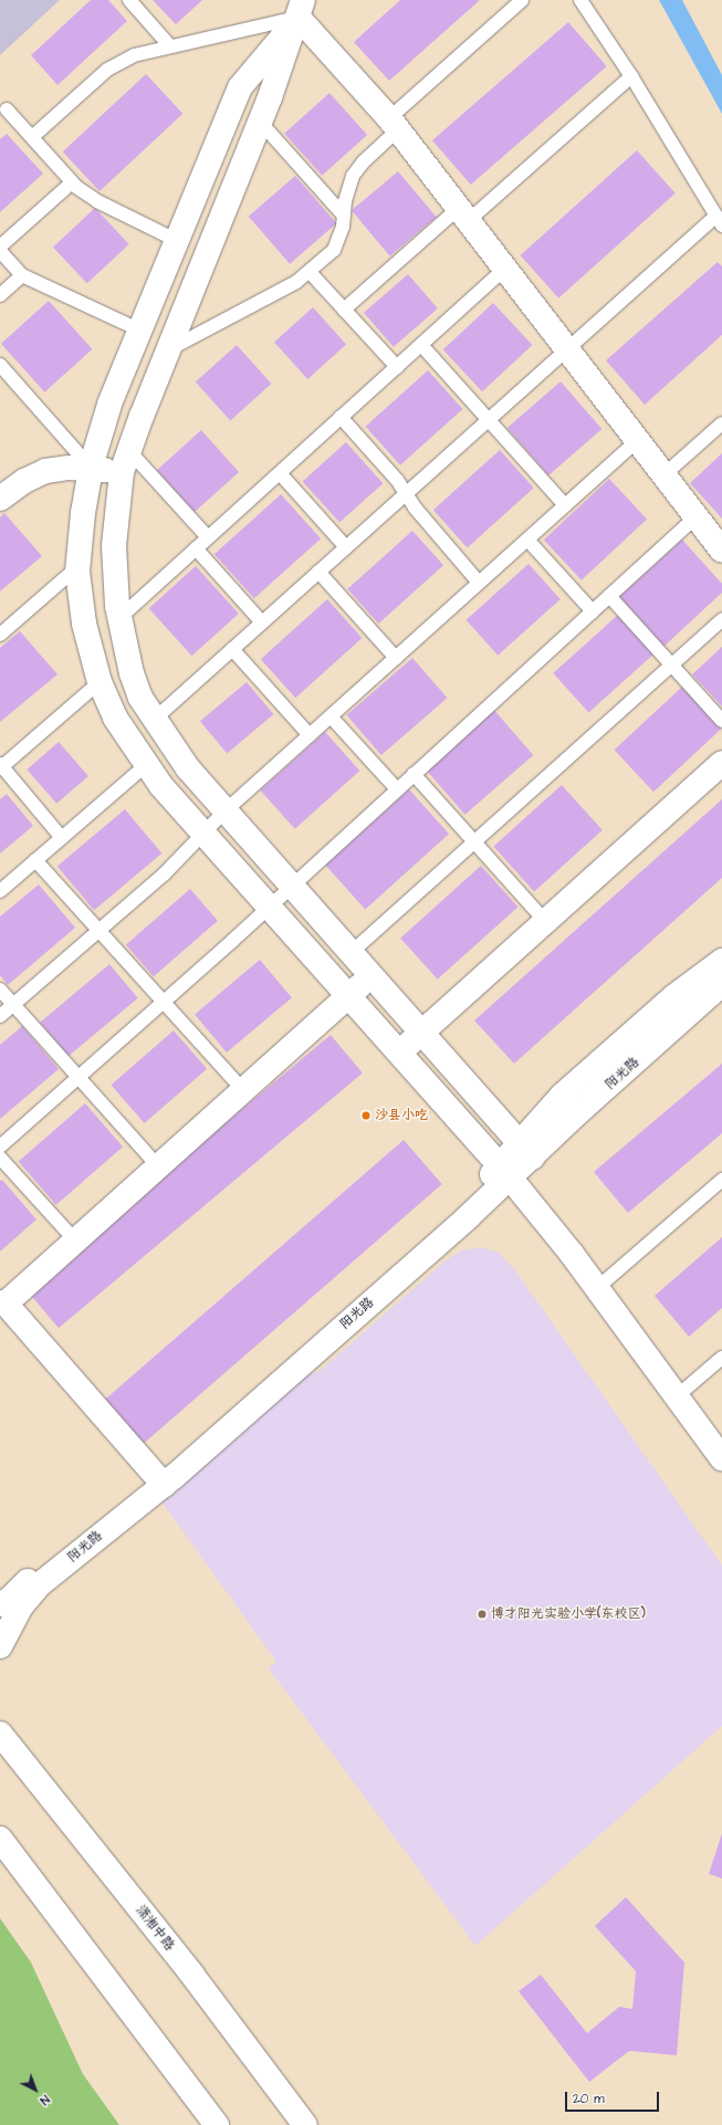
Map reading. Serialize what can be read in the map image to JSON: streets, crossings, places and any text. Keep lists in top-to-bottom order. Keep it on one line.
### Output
{"streets":{"street":["阳光路","潇湘中路"]},"places":["沙县小吃","博才阳光实验小学(东校区)"],"scale_bar":"20 m","north":"bottom right"}
